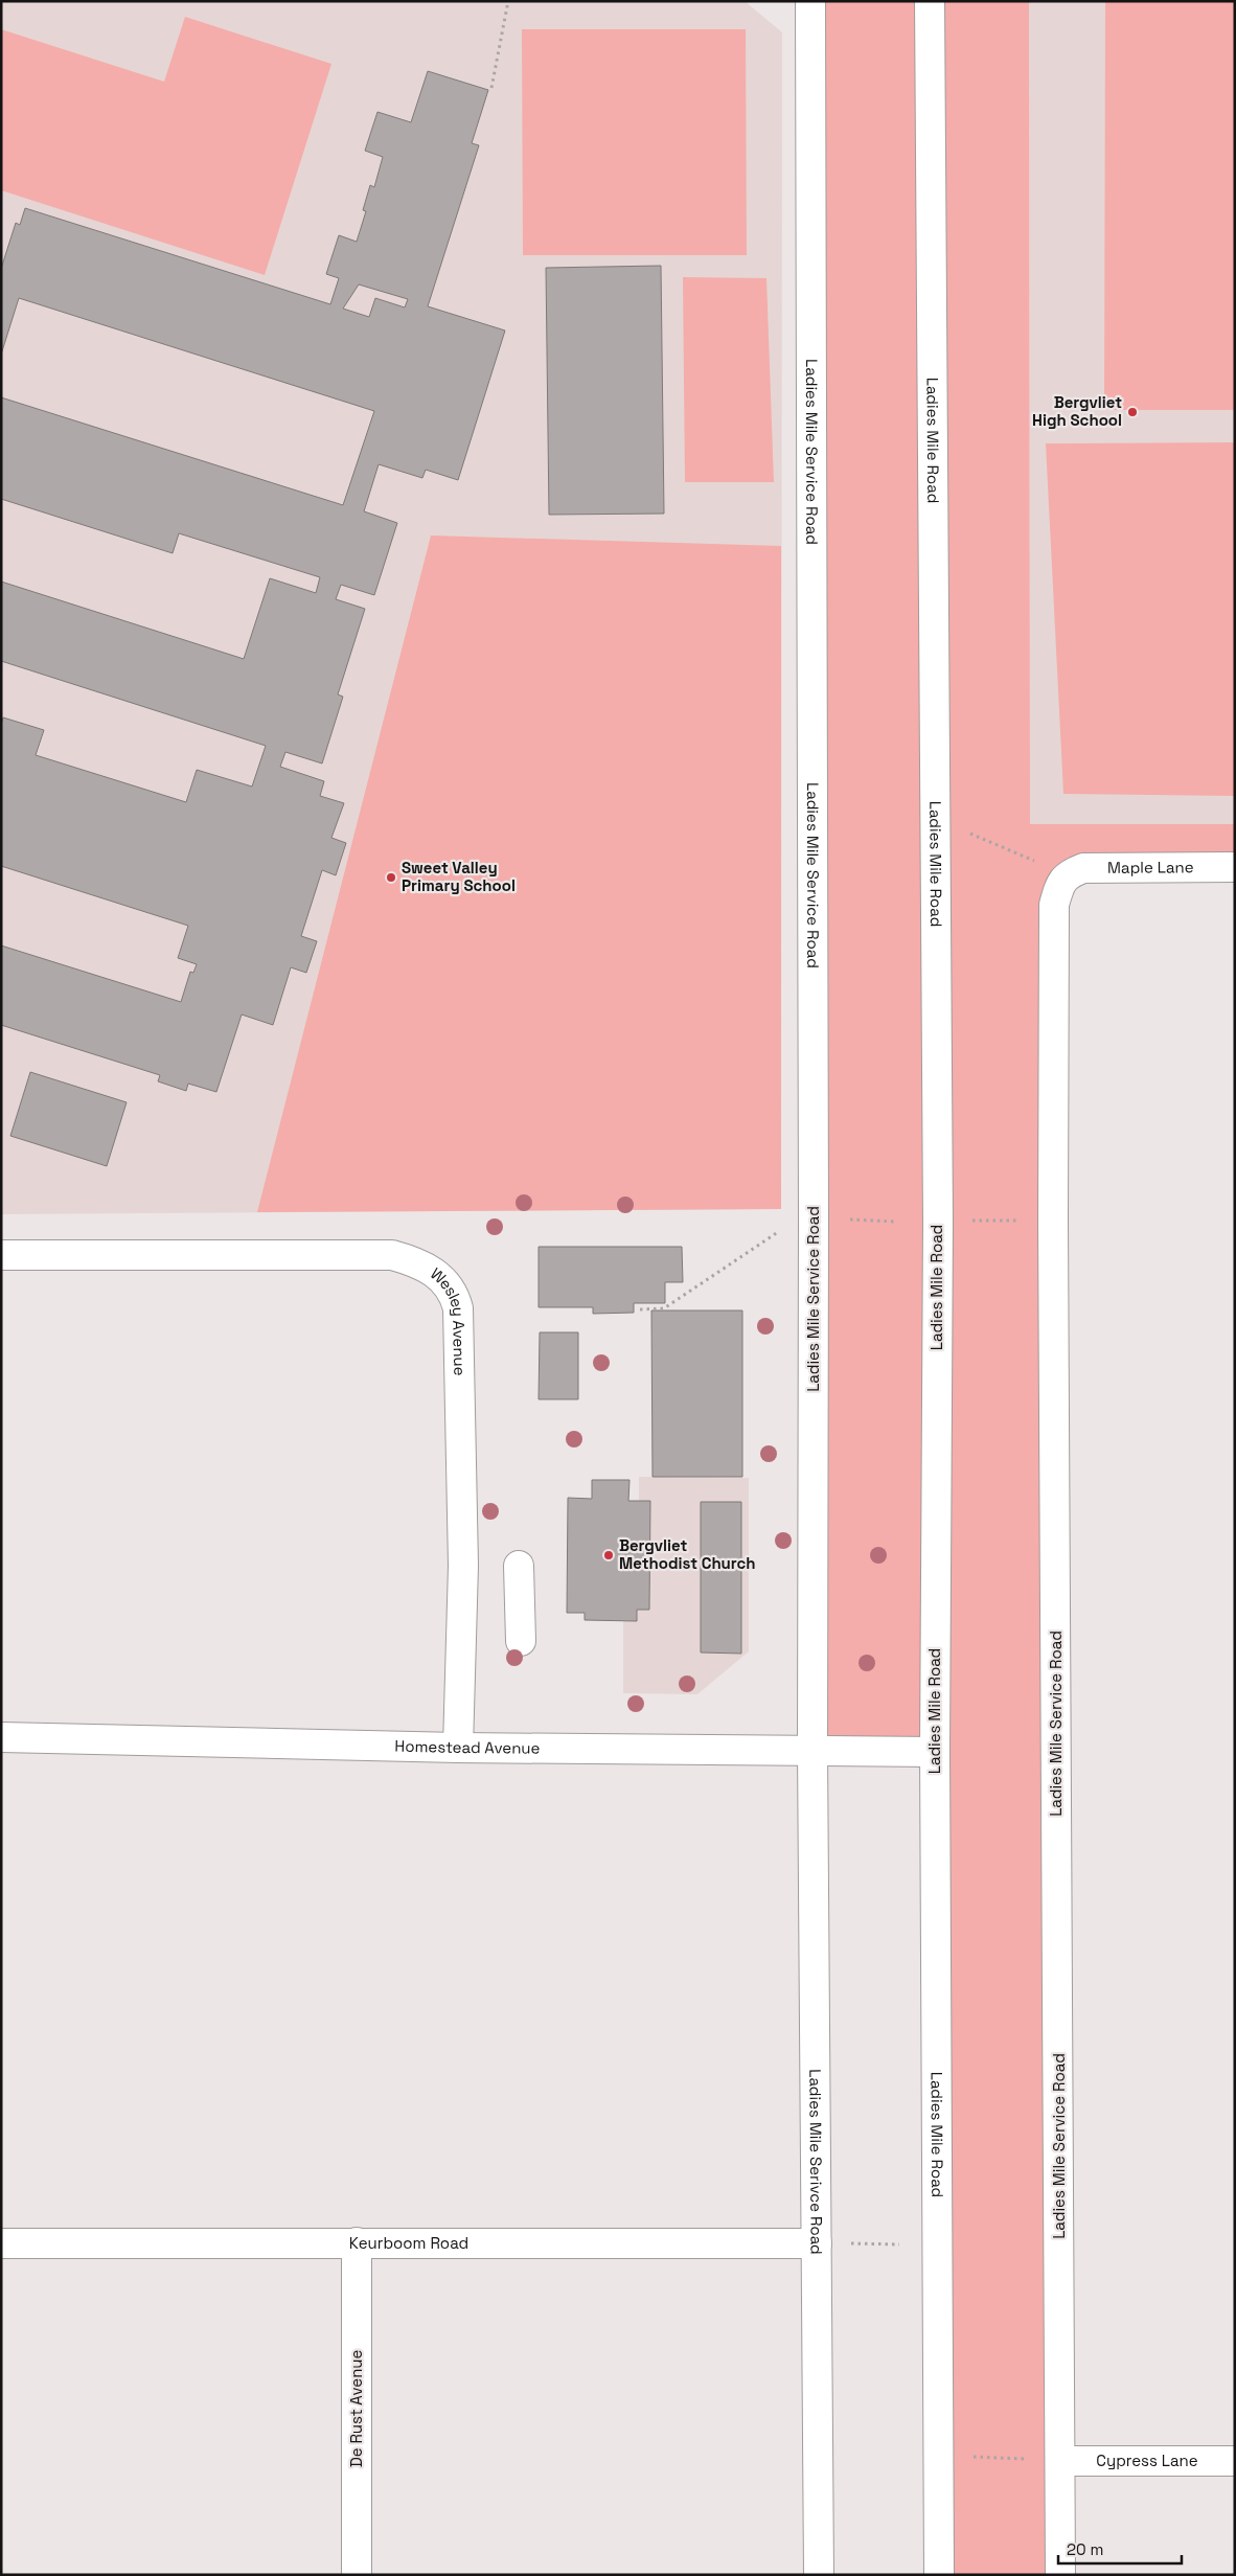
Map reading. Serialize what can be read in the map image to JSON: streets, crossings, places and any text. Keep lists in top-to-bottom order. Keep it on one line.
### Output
{"streets":{"street":["Ladies Mile Road","Ladies Mile Service Road","Maple Lane","Wesley Avenue","Homestead Avenue","Ladies Mile Serivce Road","Keurboom Road","De Rust Avenue","Cypress Lane"]},"crossings":[["Ladies Mile Road","Homestead Avenue"],["Ladies Mile Service Road","Maple Lane"],["Ladies Mile Service Road","Homestead Avenue"],["Ladies Mile Service Road","Ladies Mile Serivce Road"],["Ladies Mile Service Road","Cypress Lane"],["Wesley Avenue","Homestead Avenue"],["Homestead Avenue","Ladies Mile Serivce Road"],["Ladies Mile Serivce Road","Keurboom Road"],["Keurboom Road","De Rust Avenue"]],"places":["Bergvliet High School","Sweet Valley Primary School","Bergvliet Methodist Church"],"scale_bar":"20 m"}
